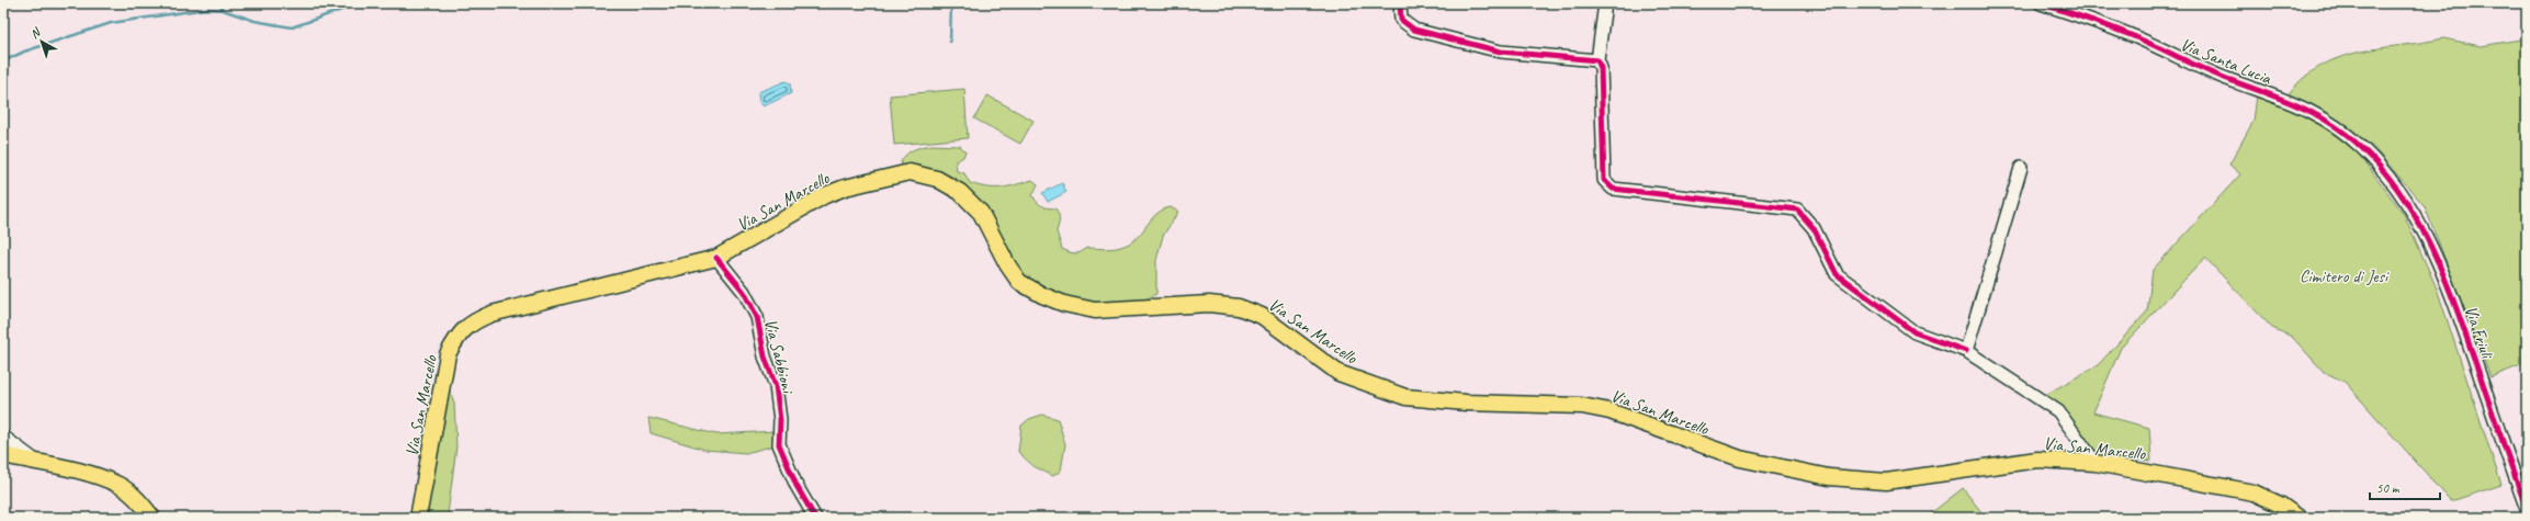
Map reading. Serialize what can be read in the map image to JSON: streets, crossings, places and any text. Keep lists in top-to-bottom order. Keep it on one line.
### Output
{"streets":{"main road":["Via San Marcello"],"street":["Via Santa Lucia","Via Friuli","Via Sabbioni"]},"crossings":[["Via Santa Lucia","Via Friuli"],["Via San Marcello","Via Sabbioni"]],"parks":["Cimitero di Jesi"],"scale_bar":"50 m","north":"top left"}
